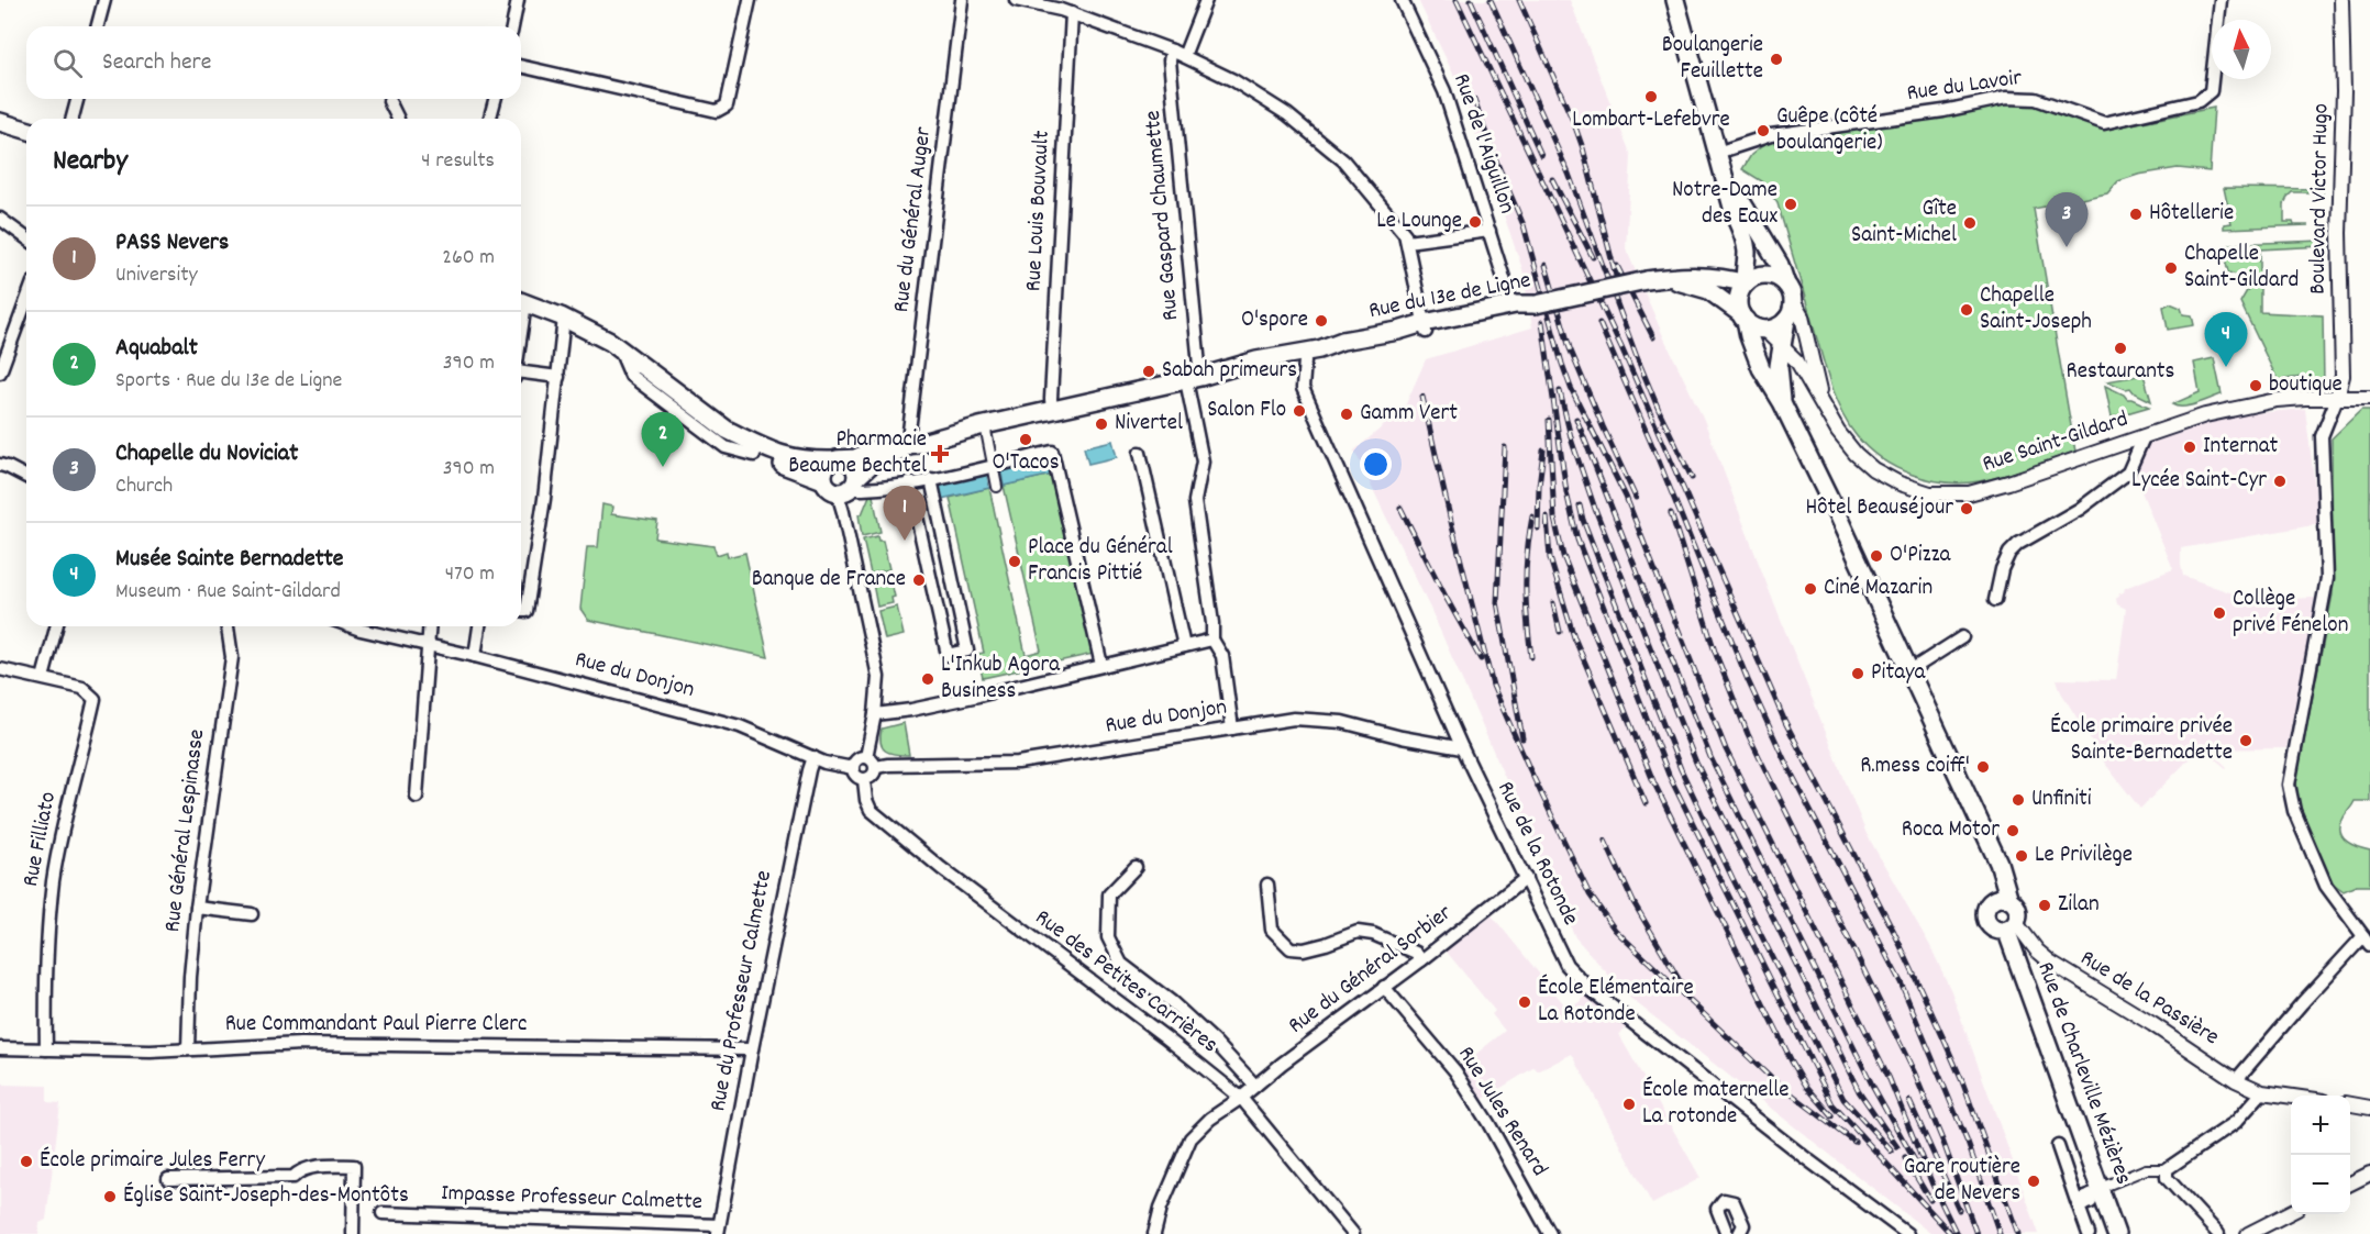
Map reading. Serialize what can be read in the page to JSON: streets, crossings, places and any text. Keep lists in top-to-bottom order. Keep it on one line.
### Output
{"streets":{"main road":["Rue du 13e de Ligne","Rue de Charleville Mézières"],"street":["Rue du Lavoir","Rue de l'Aiguillon","Boulevard Victor Hugo","Rue Louis Bouvault","Rue Gaspard Chaumette","Rue du Général Auger","Rue Saint-Gildard","Rue du Donjon","Rue Général Lespinasse","Rue Filliato","Rue de la Rotonde","Rue du Général Sorbier","Rue des Petites Carrières","Rue du Professeur Calmette","Rue de la Passière","Rue Commandant Paul Pierre Clerc","Rue Jules Renard","Impasse Professeur Calmette"]},"crossings":[["Rue de l'Aiguillon","Rue du 13e de Ligne"],["Boulevard Victor Hugo","Rue Saint-Gildard"],["Rue Louis Bouvault","Rue du 13e de Ligne"],["Rue Gaspard Chaumette","Rue du 13e de Ligne"],["Rue du Général Auger","Rue du 13e de Ligne"],["Rue du 13e de Ligne","Rue Saint-Gildard"],["Rue du 13e de Ligne","Rue de la Rotonde"],["Rue du Donjon","Rue de la Rotonde"],["Rue du Donjon","Rue des Petites Carrières"],["Rue du Donjon","Rue du Professeur Calmette"],["Rue Général Lespinasse","Rue Commandant Paul Pierre Clerc"],["Rue Filliato","Rue Commandant Paul Pierre Clerc"],["Rue de la Rotonde","Rue du Général Sorbier"],["Rue du Général Sorbier","Rue des Petites Carrières"],["Rue du Général Sorbier","Rue Jules Renard"],["Rue du Professeur Calmette","Rue Commandant Paul Pierre Clerc"],["Rue du Professeur Calmette","Impasse Professeur Calmette"],["Rue de la Passière","Rue de Charleville Mézières"]],"places":{"other":["Boulangerie Feuillette","Lombart-Lefebvre","Guêpe (côté boulangerie)","Notre-Dame des Eaux","Hôtellerie","Le Lounge","Gîte Saint-Michel","Chapelle Saint-Gildard","Chapelle Saint-Joseph","O'spore","Restaurants","Sabah primeurs","boutique","Salon Flo","Gamm Vert","Nivertel","O'Tacos","Internat","Lycée Saint-Cyr","Hôtel Beauséjour","O'Pizza","Place du Général Francis Pittié","Banque de France","Ciné Mazarin","Collège privé Fénelon","Pitaya","L'Inkub Agora Business","École primaire privée Sainte-Bernadette","R.mess coiff'","Unfiniti","Roca Motor","Le Privilège","Zilan","École Elémentaire La Rotonde","École maternelle La rotonde","École primaire Jules Ferry","Gare routière de Nevers","Église Saint-Joseph-des-Montôts"],"health":["Pharmacie Beaume Bechtel"]},"north":"top","page":{"search":"Search here","heading":["Nearby","4 results"],"pins":["3","4","2","1"],"list":[{"mark":"1","name":"PASS Nevers","note":"University","value":"260 m"},{"mark":"2","name":"Aquabalt","note":"Sports · Rue du 13e de Ligne","value":"390 m"},{"mark":"3","name":"Chapelle du Noviciat","note":"Church","value":"390 m"},{"mark":"4","name":"Musée Sainte Bernadette","note":"Museum · Rue Saint-Gildard","value":"470 m"}],"map_buttons":["+","−"]}}
